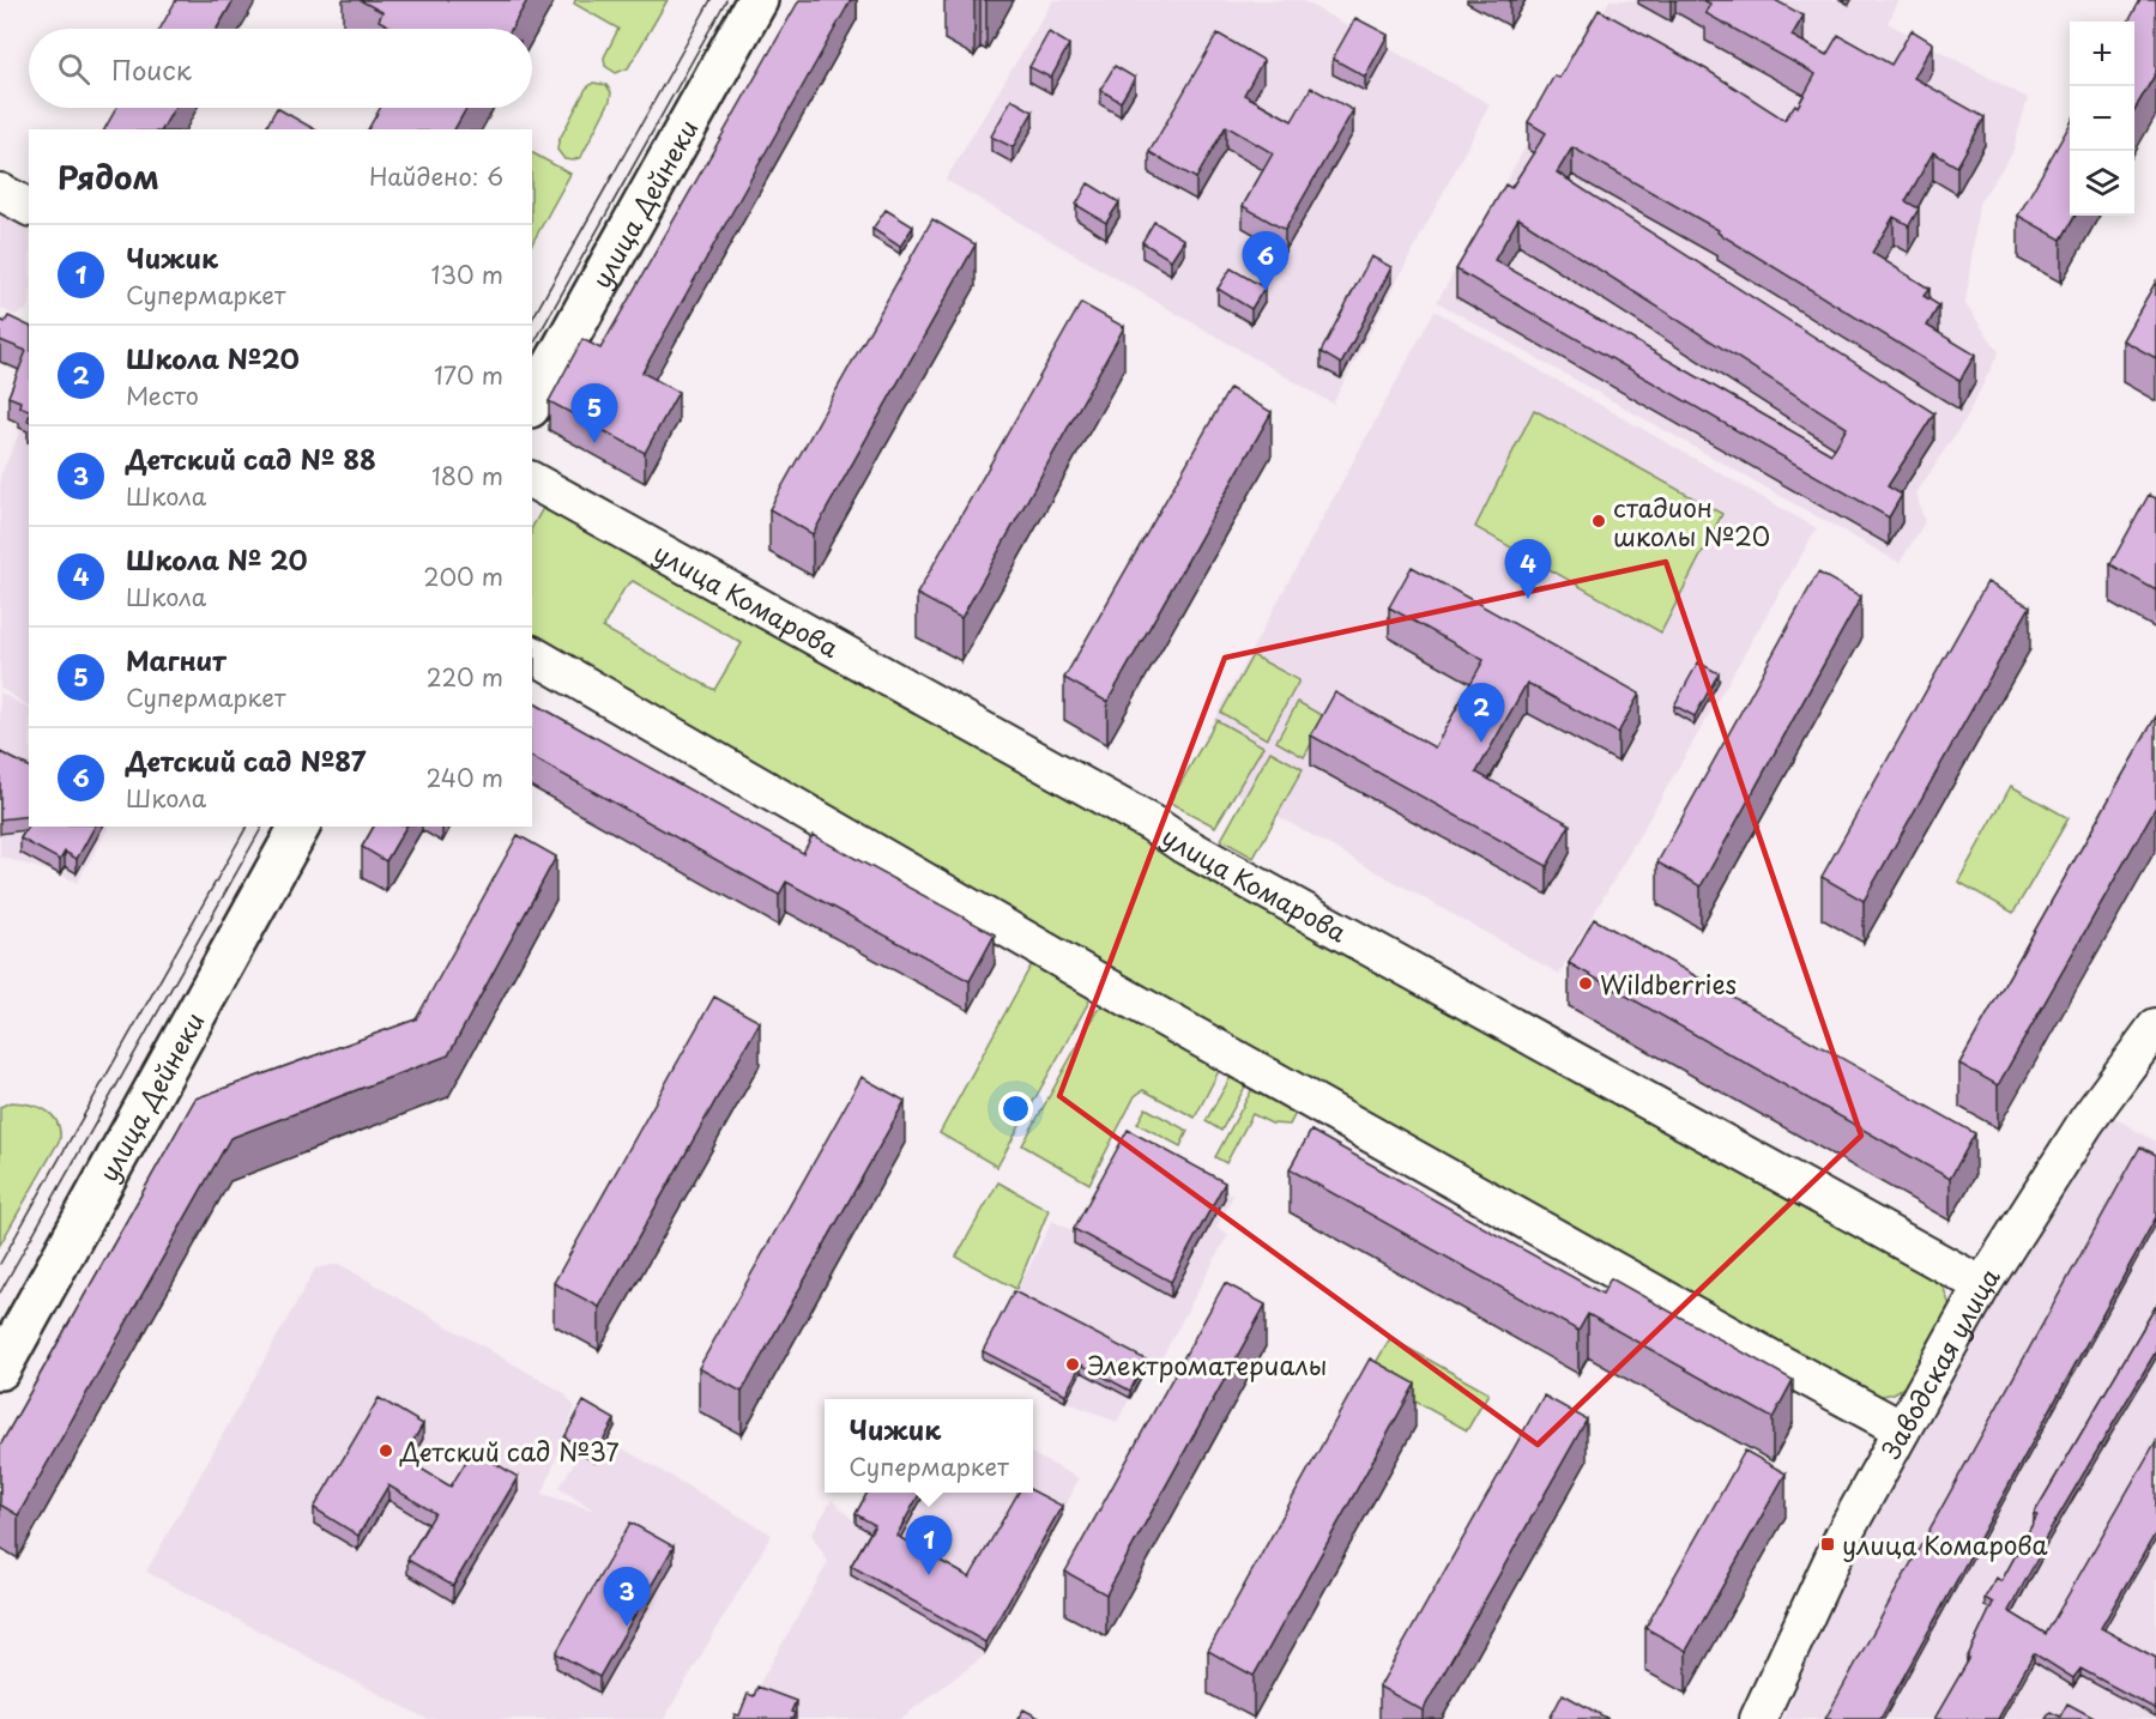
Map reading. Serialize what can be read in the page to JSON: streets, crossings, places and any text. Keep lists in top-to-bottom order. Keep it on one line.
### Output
{"streets":{"main road":["улица Дейнеки"],"street":["улица Комарова","Заводская улица"]},"crossings":[["улица Комарова","Заводская улица"]],"places":{"other":["стадион школы №20","Wildberries","Электроматериалы","Детский сад №37"],"transit":["улица Комарова"]},"page":{"map_buttons":["+","−"],"search":"Поиск","heading":["Рядом","Найдено: 6"],"list":[{"mark":"1","name":"Чижик","note":"Супермаркет","value":"130 m"},{"mark":"2","name":"Школа №20","note":"Место","value":"170 m"},{"mark":"3","name":"Детский сад № 88","note":"Школа","value":"180 m"},{"mark":"4","name":"Школа № 20","note":"Школа","value":"200 m"},{"mark":"5","name":"Магнит","note":"Супермаркет","value":"220 m"},{"mark":"6","name":"Детский сад №87","note":"Школа","value":"240 m"}],"pins":["6","5","4","2","1","3"],"popup":["Чижик","Супермаркет"]}}
